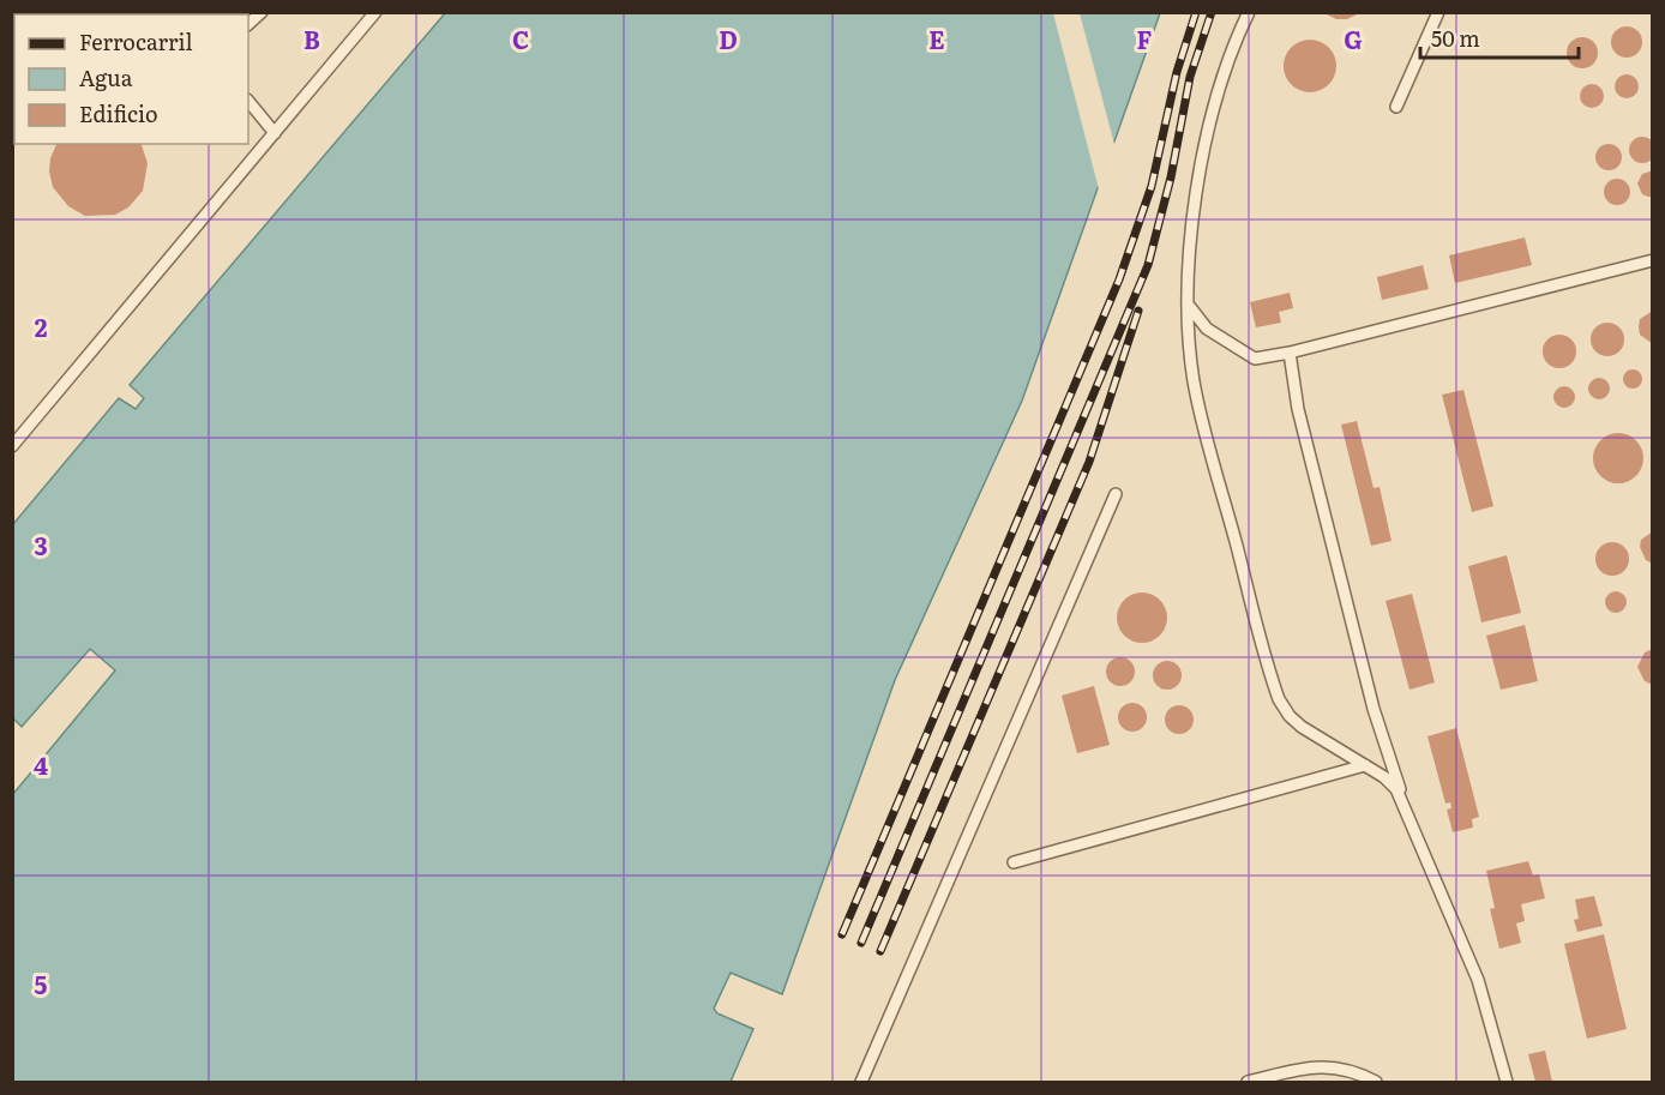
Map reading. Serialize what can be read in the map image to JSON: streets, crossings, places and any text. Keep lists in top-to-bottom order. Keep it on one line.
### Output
{"legend":["Ferrocarril","Agua","Edificio"],"scale_bar":"50 m","grid":{"columns":["B","C","D","E","F","G"],"rows":["2","3","4","5"]}}
